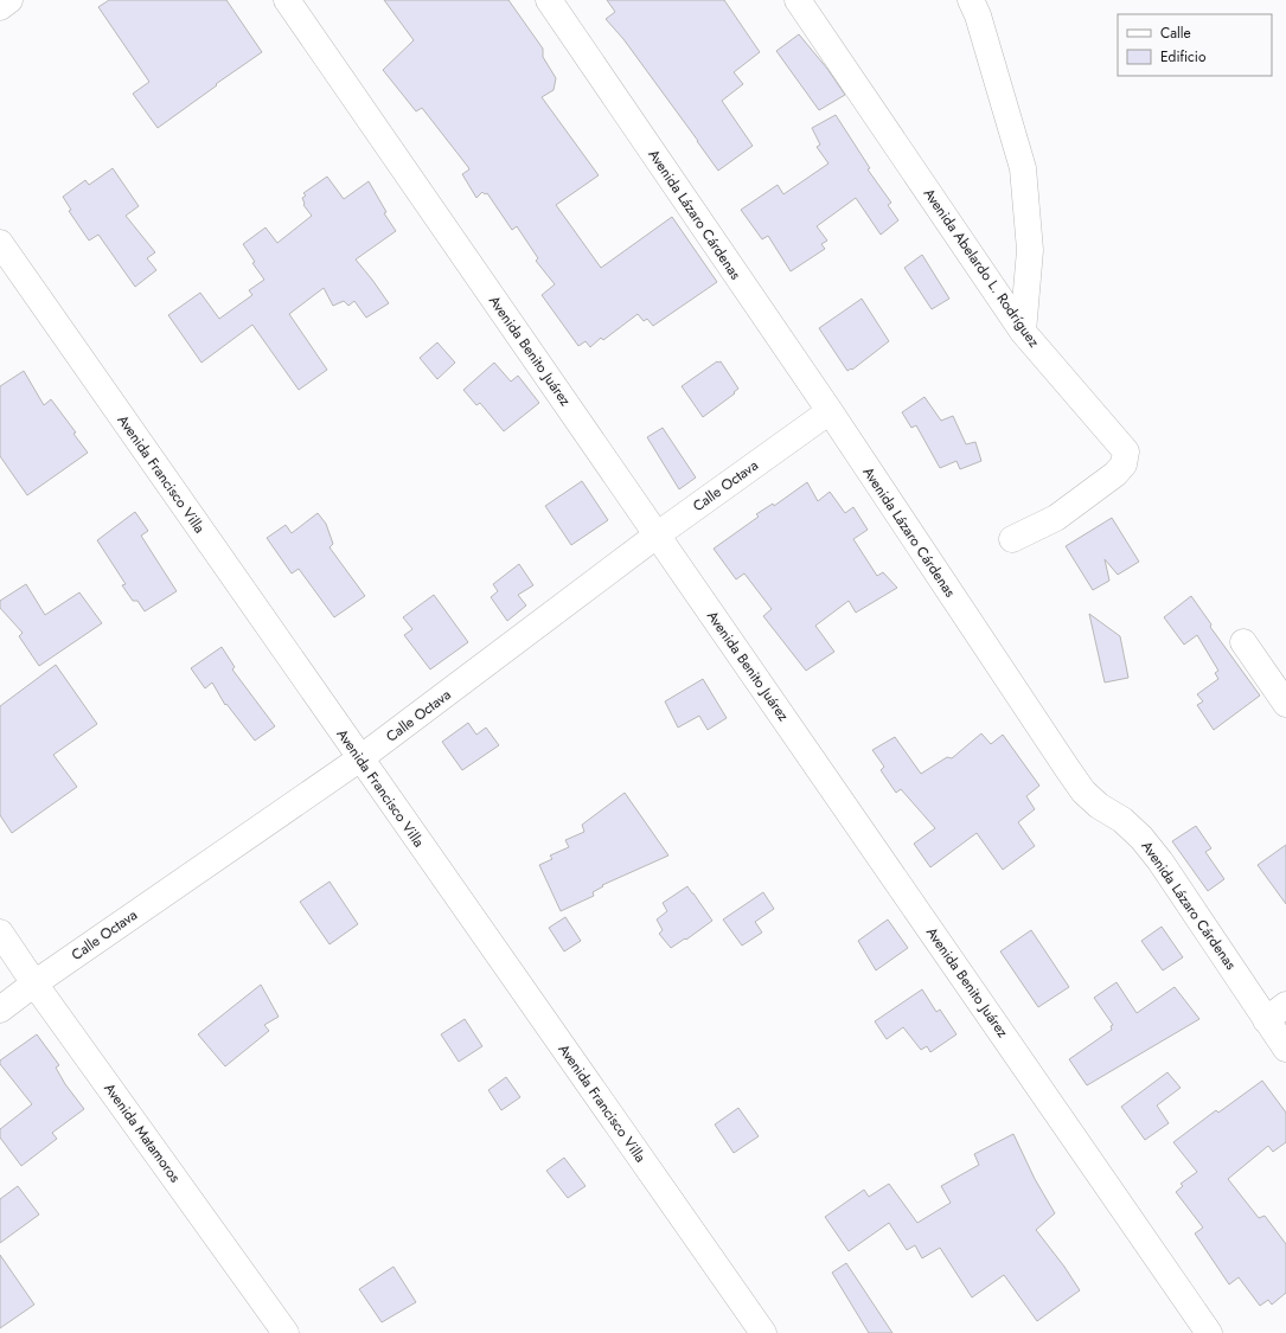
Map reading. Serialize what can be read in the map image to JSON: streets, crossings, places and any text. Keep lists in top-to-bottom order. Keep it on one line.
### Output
{"streets":{"street":["Avenida Lázaro Cárdenas","Avenida Abelardo L. Rodríguez","Avenida Benito Juárez","Avenida Francisco Villa","Calle Octava","Avenida Matamoros"]},"crossings":[["Avenida Lázaro Cárdenas","Calle Octava"],["Avenida Benito Juárez","Calle Octava"],["Avenida Francisco Villa","Calle Octava"],["Calle Octava","Avenida Matamoros"]],"legend":["Calle","Edificio"]}
